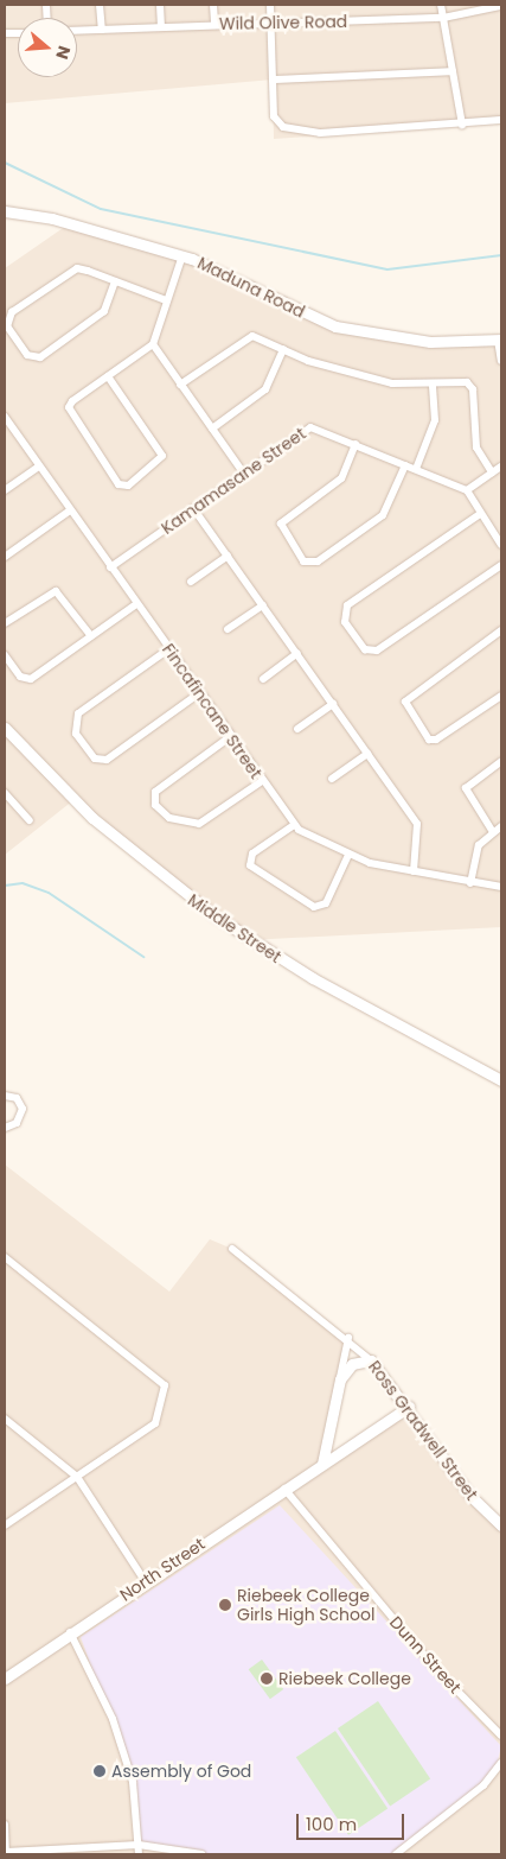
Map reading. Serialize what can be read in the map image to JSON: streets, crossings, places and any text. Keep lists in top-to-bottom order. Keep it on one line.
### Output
{"streets":{"street":["Wild Olive Road","Maduna Road","Kamamasane Street","Fincafincane Street","Middle Street","Ross Gradwell Street","North Street","Dunn Street"]},"crossings":[["Kamamasane Street","Fincafincane Street"],["Ross Gradwell Street","North Street"],["North Street","Dunn Street"]],"places":["Riebeek College Girls High School","Riebeek College","Assembly of God"],"scale_bar":"100 m","north":"right"}
